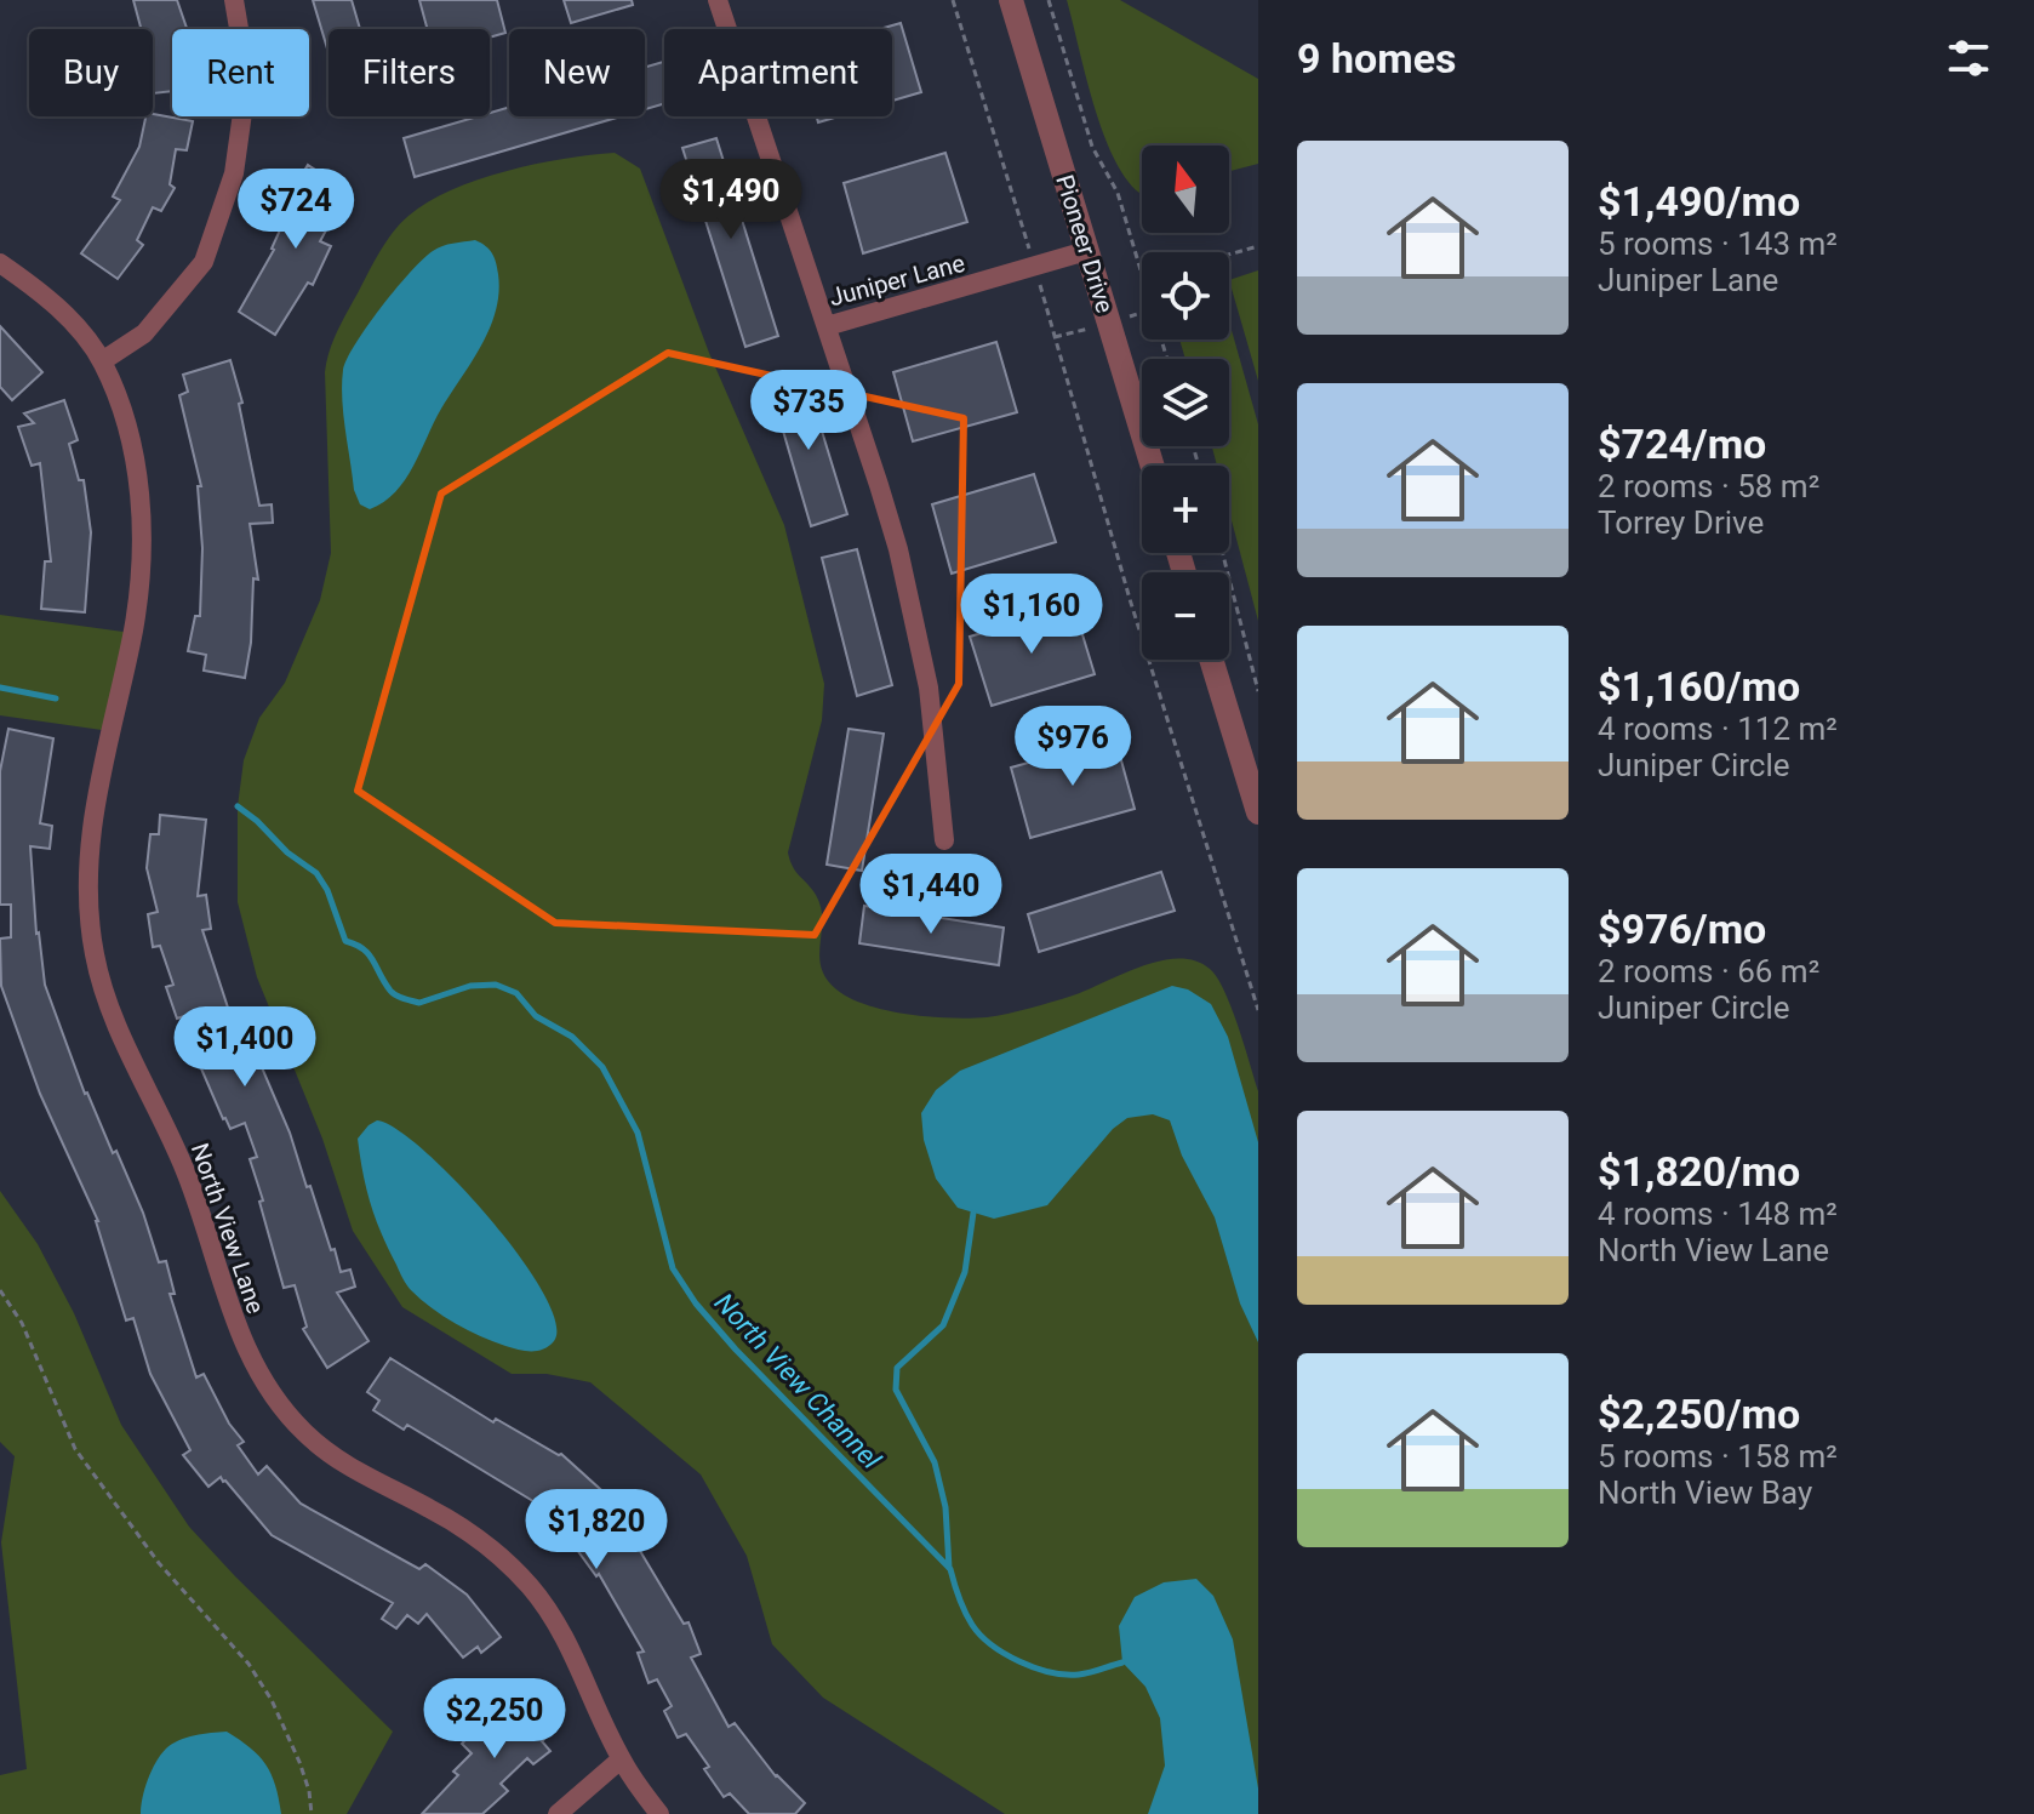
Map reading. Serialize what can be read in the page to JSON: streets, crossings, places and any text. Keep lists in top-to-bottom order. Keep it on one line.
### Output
{"streets":{"street":["Pioneer Drive","Juniper Lane","North View Lane"]},"crossings":[["Pioneer Drive","Juniper Lane"]],"water":["North View Channel"],"north":"top","page":{"heading":"9 homes","chip":["Buy","Rent","Filters","New","Apartment"],"list":[{"name":"$1,490/mo","note":"5 rooms · 143 m² · Juniper Lane"},{"name":"$724/mo","note":"2 rooms · 58 m² · Torrey Drive"},{"name":"$1,160/mo","note":"4 rooms · 112 m² · Juniper Circle"},{"name":"$976/mo","note":"2 rooms · 66 m² · Juniper Circle"},{"name":"$1,820/mo","note":"4 rooms · 148 m² · North View Lane"},{"name":"$2,250/mo","note":"5 rooms · 158 m² · North View Bay"}],"map_buttons":["+","−"],"price":["$1,490","$724","$735","$1,160","$976","$1,440","$1,400","$1,820","$2,250"]}}
